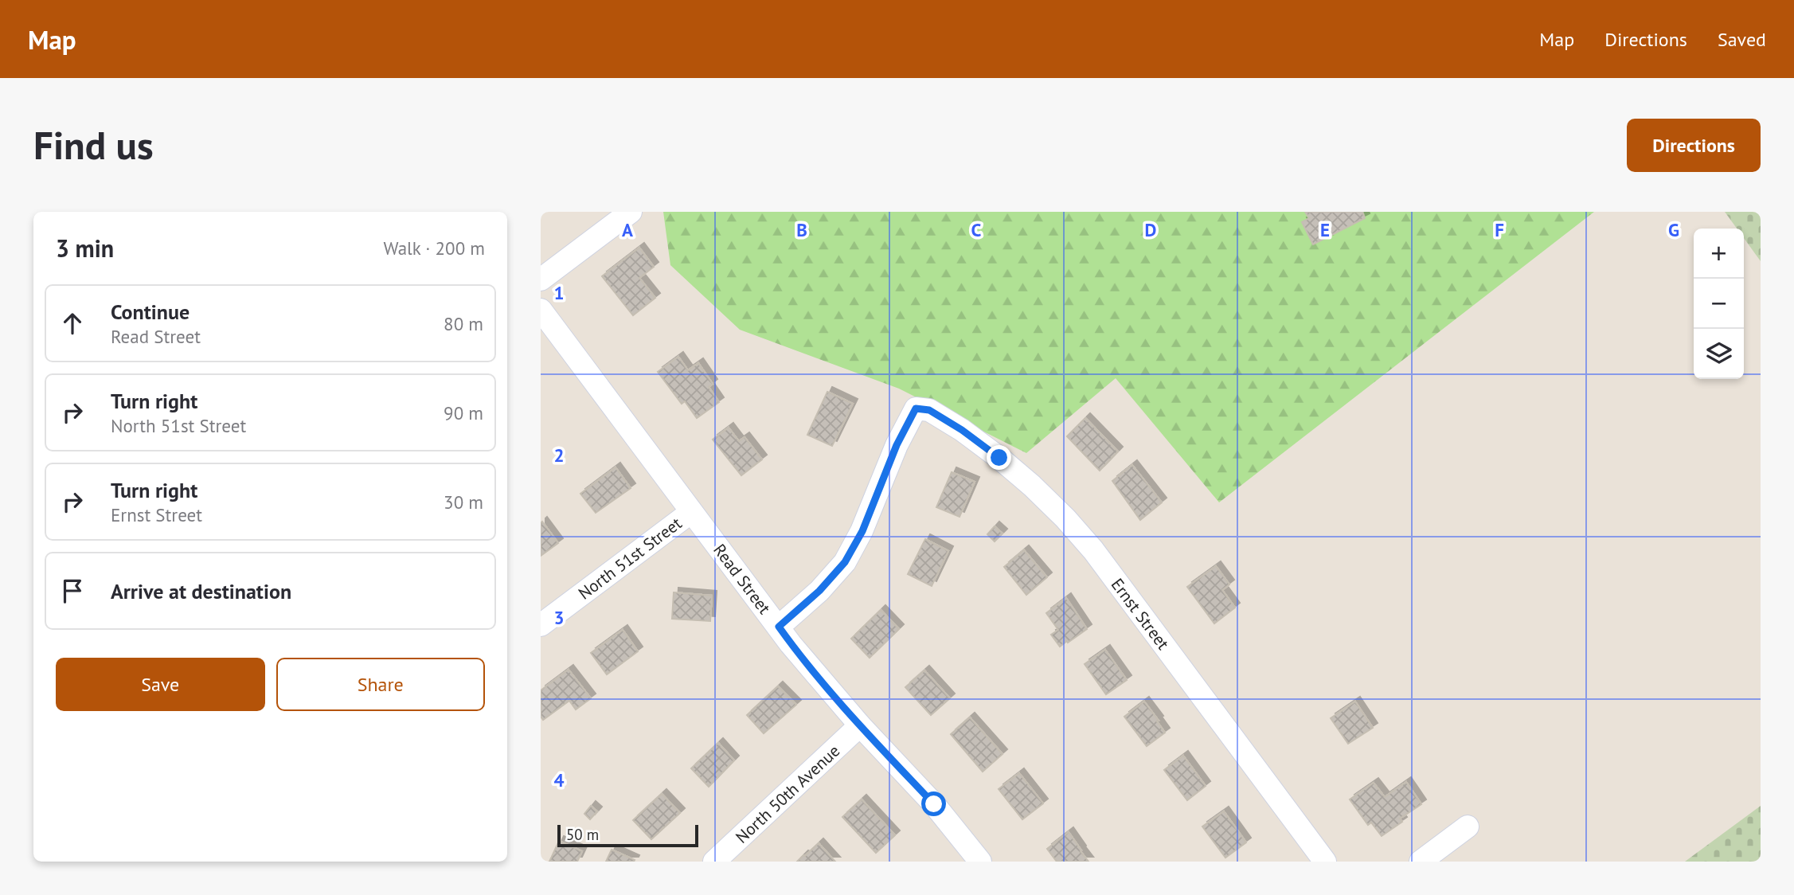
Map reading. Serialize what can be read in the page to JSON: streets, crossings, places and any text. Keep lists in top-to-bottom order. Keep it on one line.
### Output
{"streets":{"street":["North 51st Street","Read Street","Ernst Street","North 50th Avenue"]},"crossings":[["North 51st Street","Read Street"],["Read Street","Ernst Street"],["Read Street","North 50th Avenue"]],"scale_bar":"50 m","page":{"header":"Map","nav":["Map","Directions","Saved"],"buttons":["Directions",["Save","Share"]],"title":"Find us","heading":["3 min","Walk · 200 m"],"map_buttons":["+","−"],"list":[["Continue","Read Street","80 m"],["Turn right","North 51st Street","90 m"],["Turn right","Ernst Street","30 m"],"Arrive at destination"],"scale":"50 m"},"grid":{"columns":["A","B","C","D","E","F","G"],"rows":["1","2","3","4"]}}
